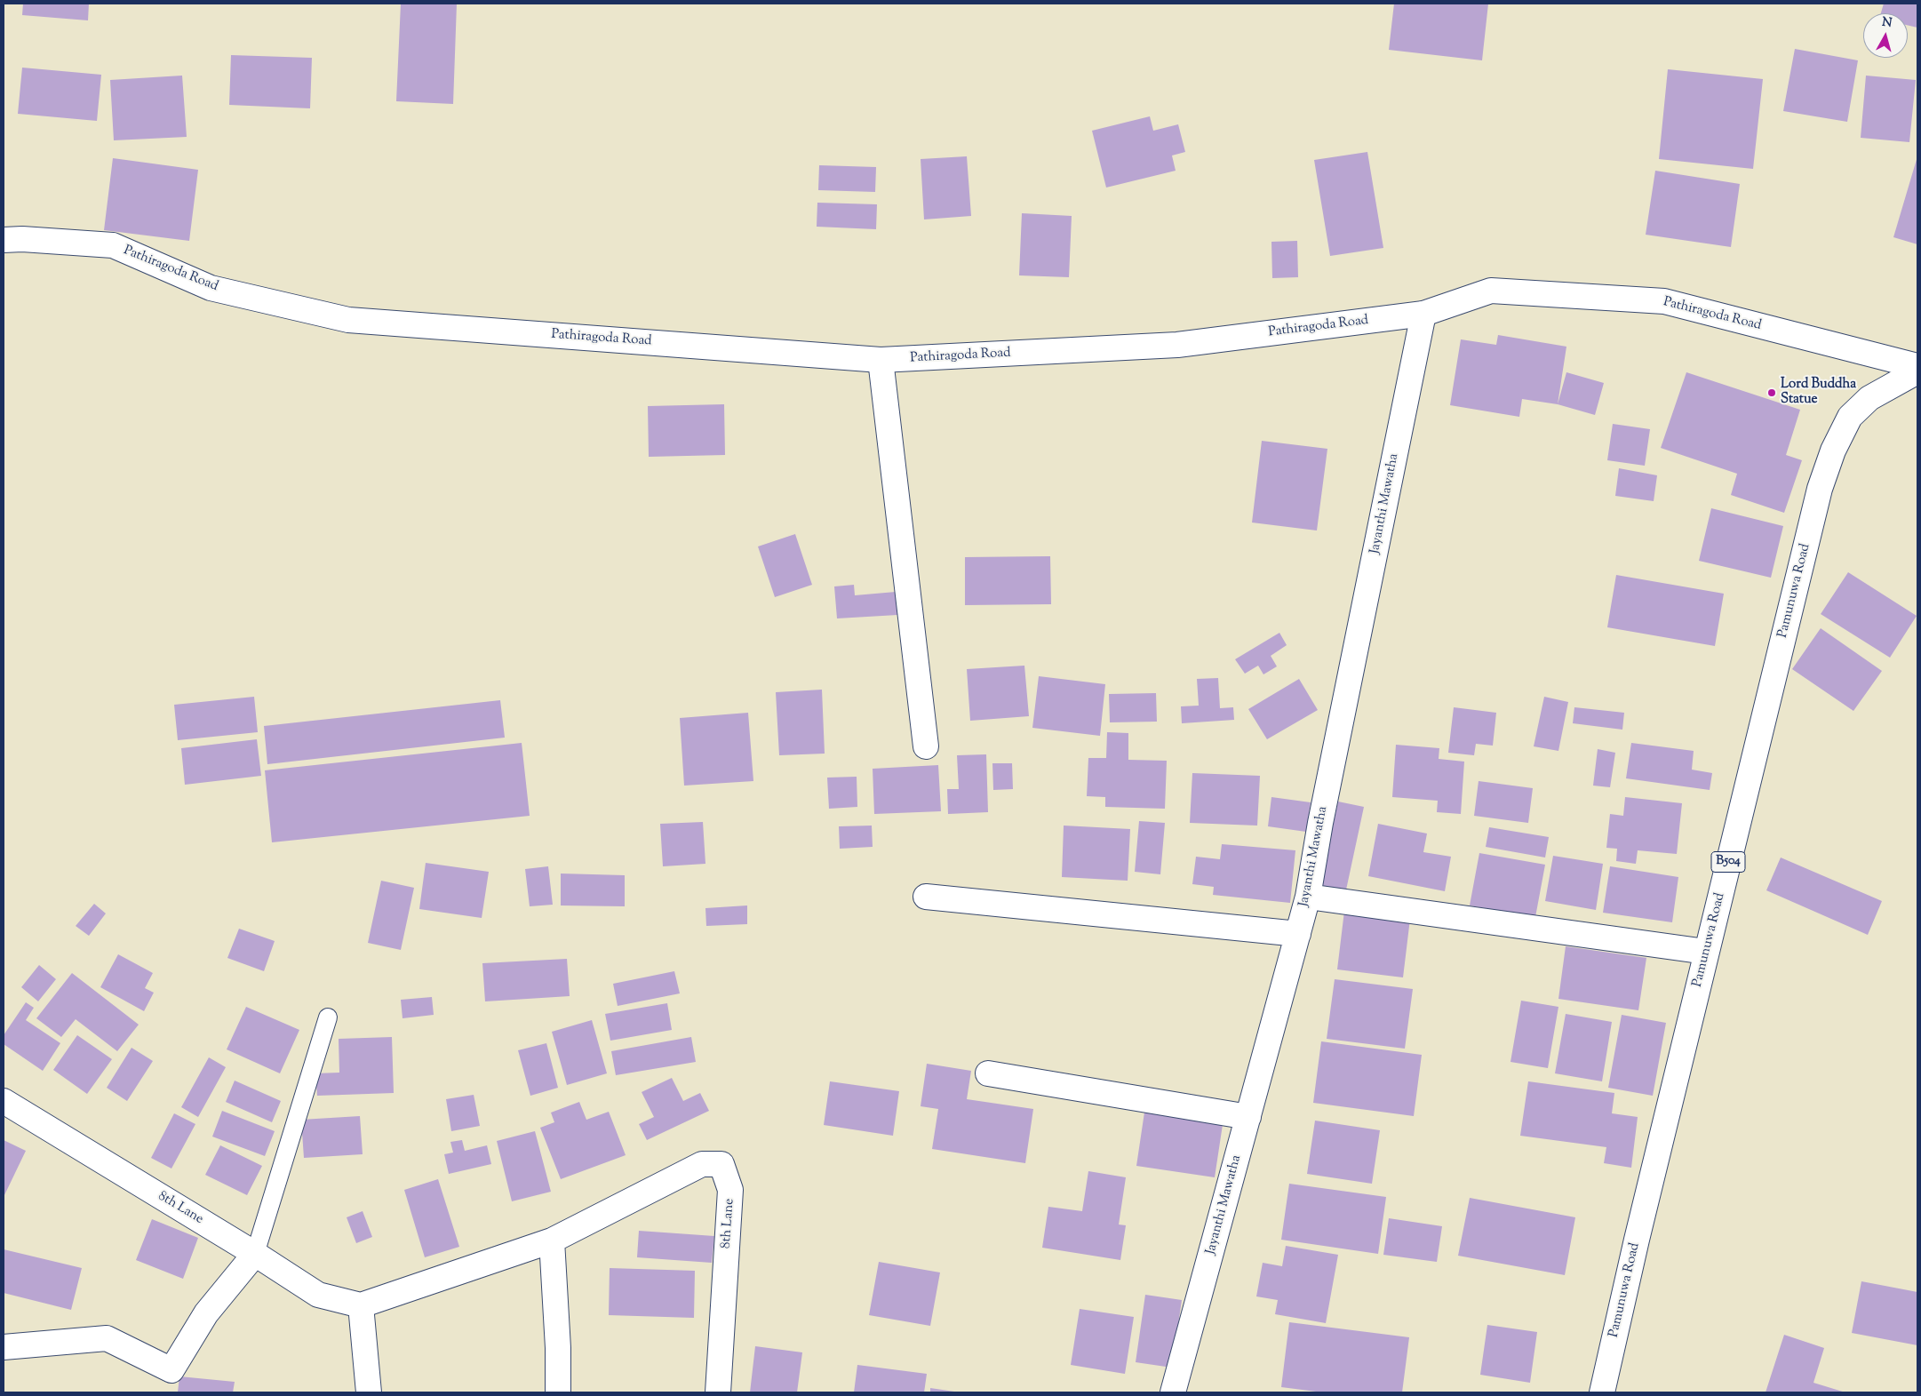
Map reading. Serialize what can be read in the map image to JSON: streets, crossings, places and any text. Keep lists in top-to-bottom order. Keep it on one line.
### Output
{"streets":{"street":["Pathiragoda Road","Jayanthi Mawatha","Pamunuwa Road","B504","8th Lane"]},"crossings":[["Pathiragoda Road","Jayanthi Mawatha"]],"places":["Lord Buddha Statue"],"north":"top"}
